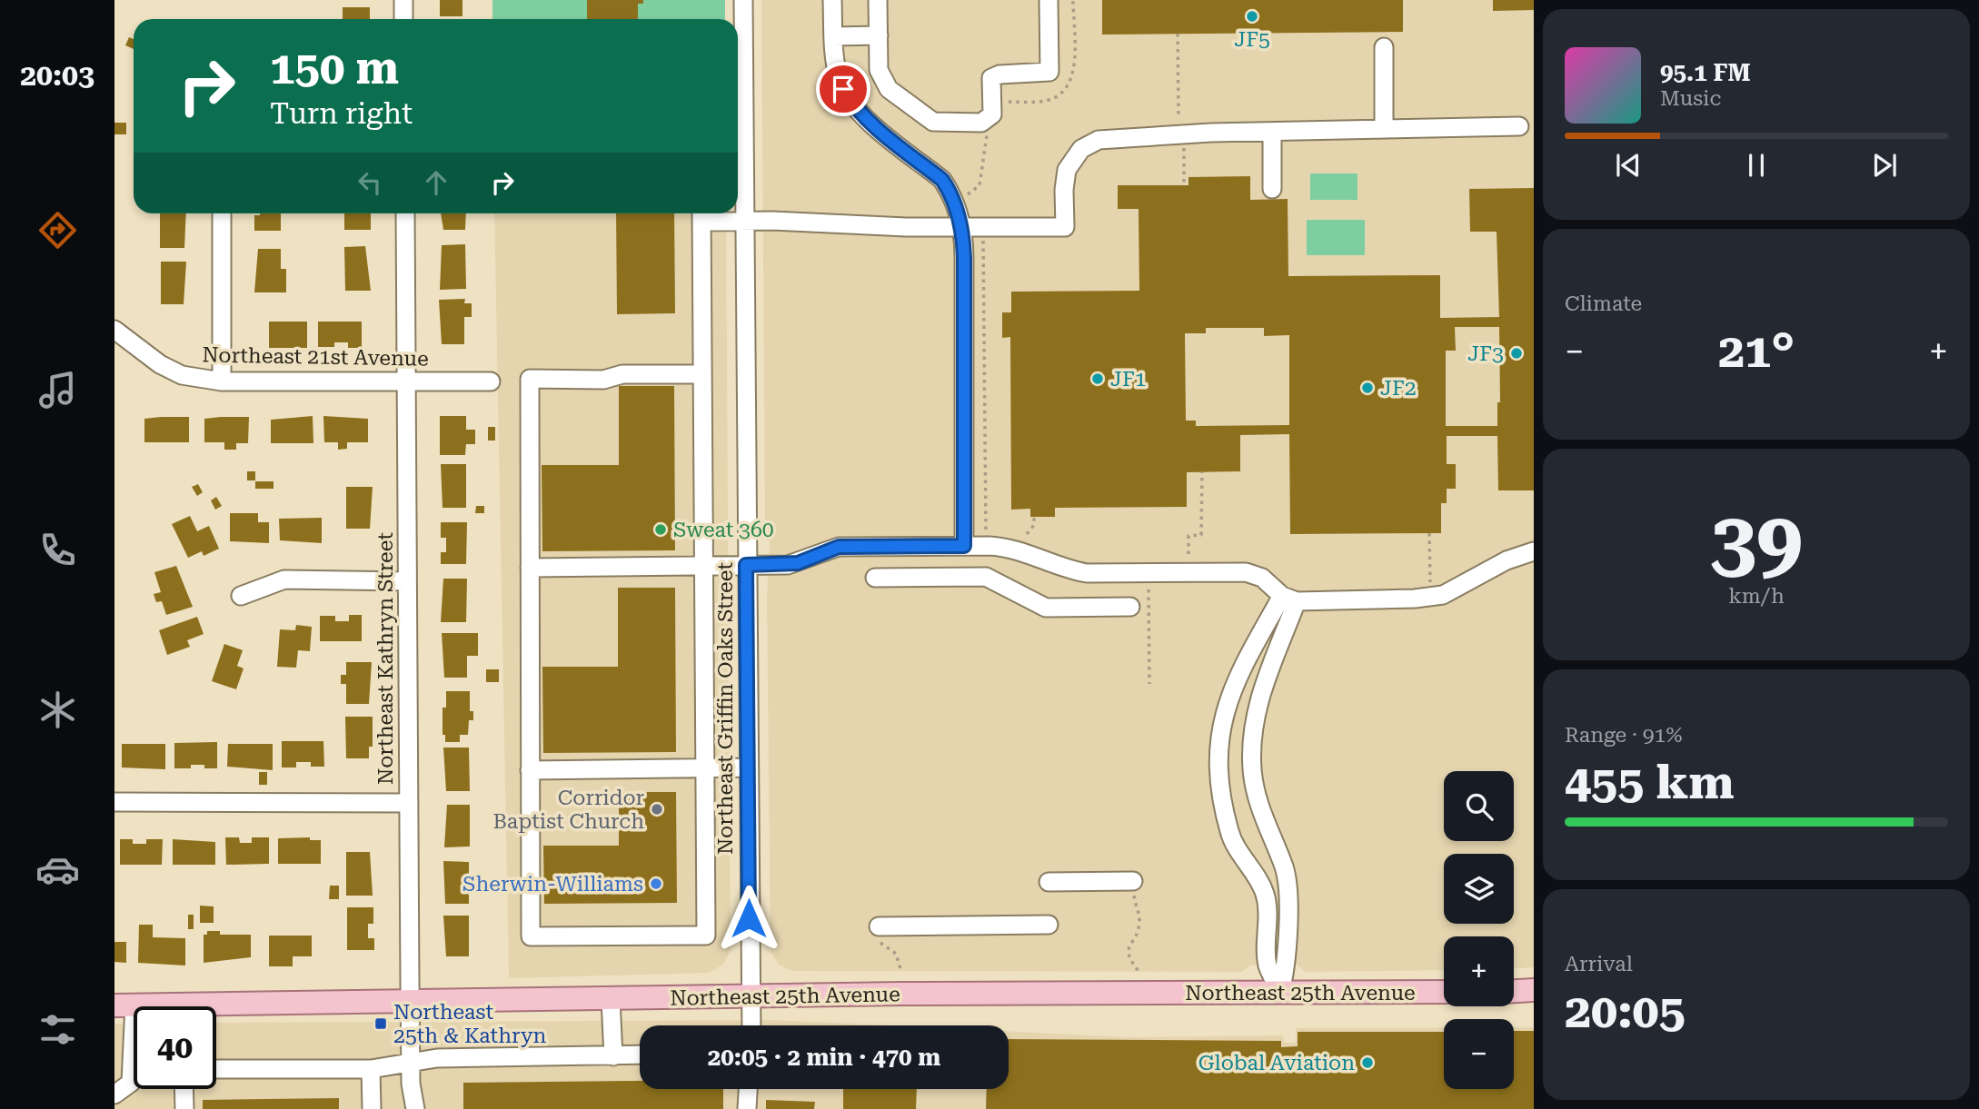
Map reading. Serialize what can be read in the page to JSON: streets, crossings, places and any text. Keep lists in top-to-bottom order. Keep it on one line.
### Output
{"streets":{"main road":["Northeast 25th Avenue"],"street":["Northeast 21st Avenue","Northeast Kathryn Street","Northeast Griffin Oaks Street"]},"crossings":[["Northeast 21st Avenue","Northeast Kathryn Street"],["Northeast Kathryn Street","Northeast 25th Avenue"],["Northeast Griffin Oaks Street","Northeast 25th Avenue"]],"places":{"other":["JF5","JF3","JF1","JF2","Sweat 360","Corridor Baptist Church","Sherwin-Williams","Global Aviation"],"transit":["Northeast 25th & Kathryn"]},"page":{"tabs":"20:03","turn":["150 m","Turn right"],"song":["95.1 FM","Music"],"tile":["Climate",["39","km/h"],["Range · 91%","455 km"],["Arrival","20:05"]],"heat":["−","21°","+"],"map_buttons":["+","−"],"limit":"40","trip":"20:05 · 2 min · 470 m"}}
